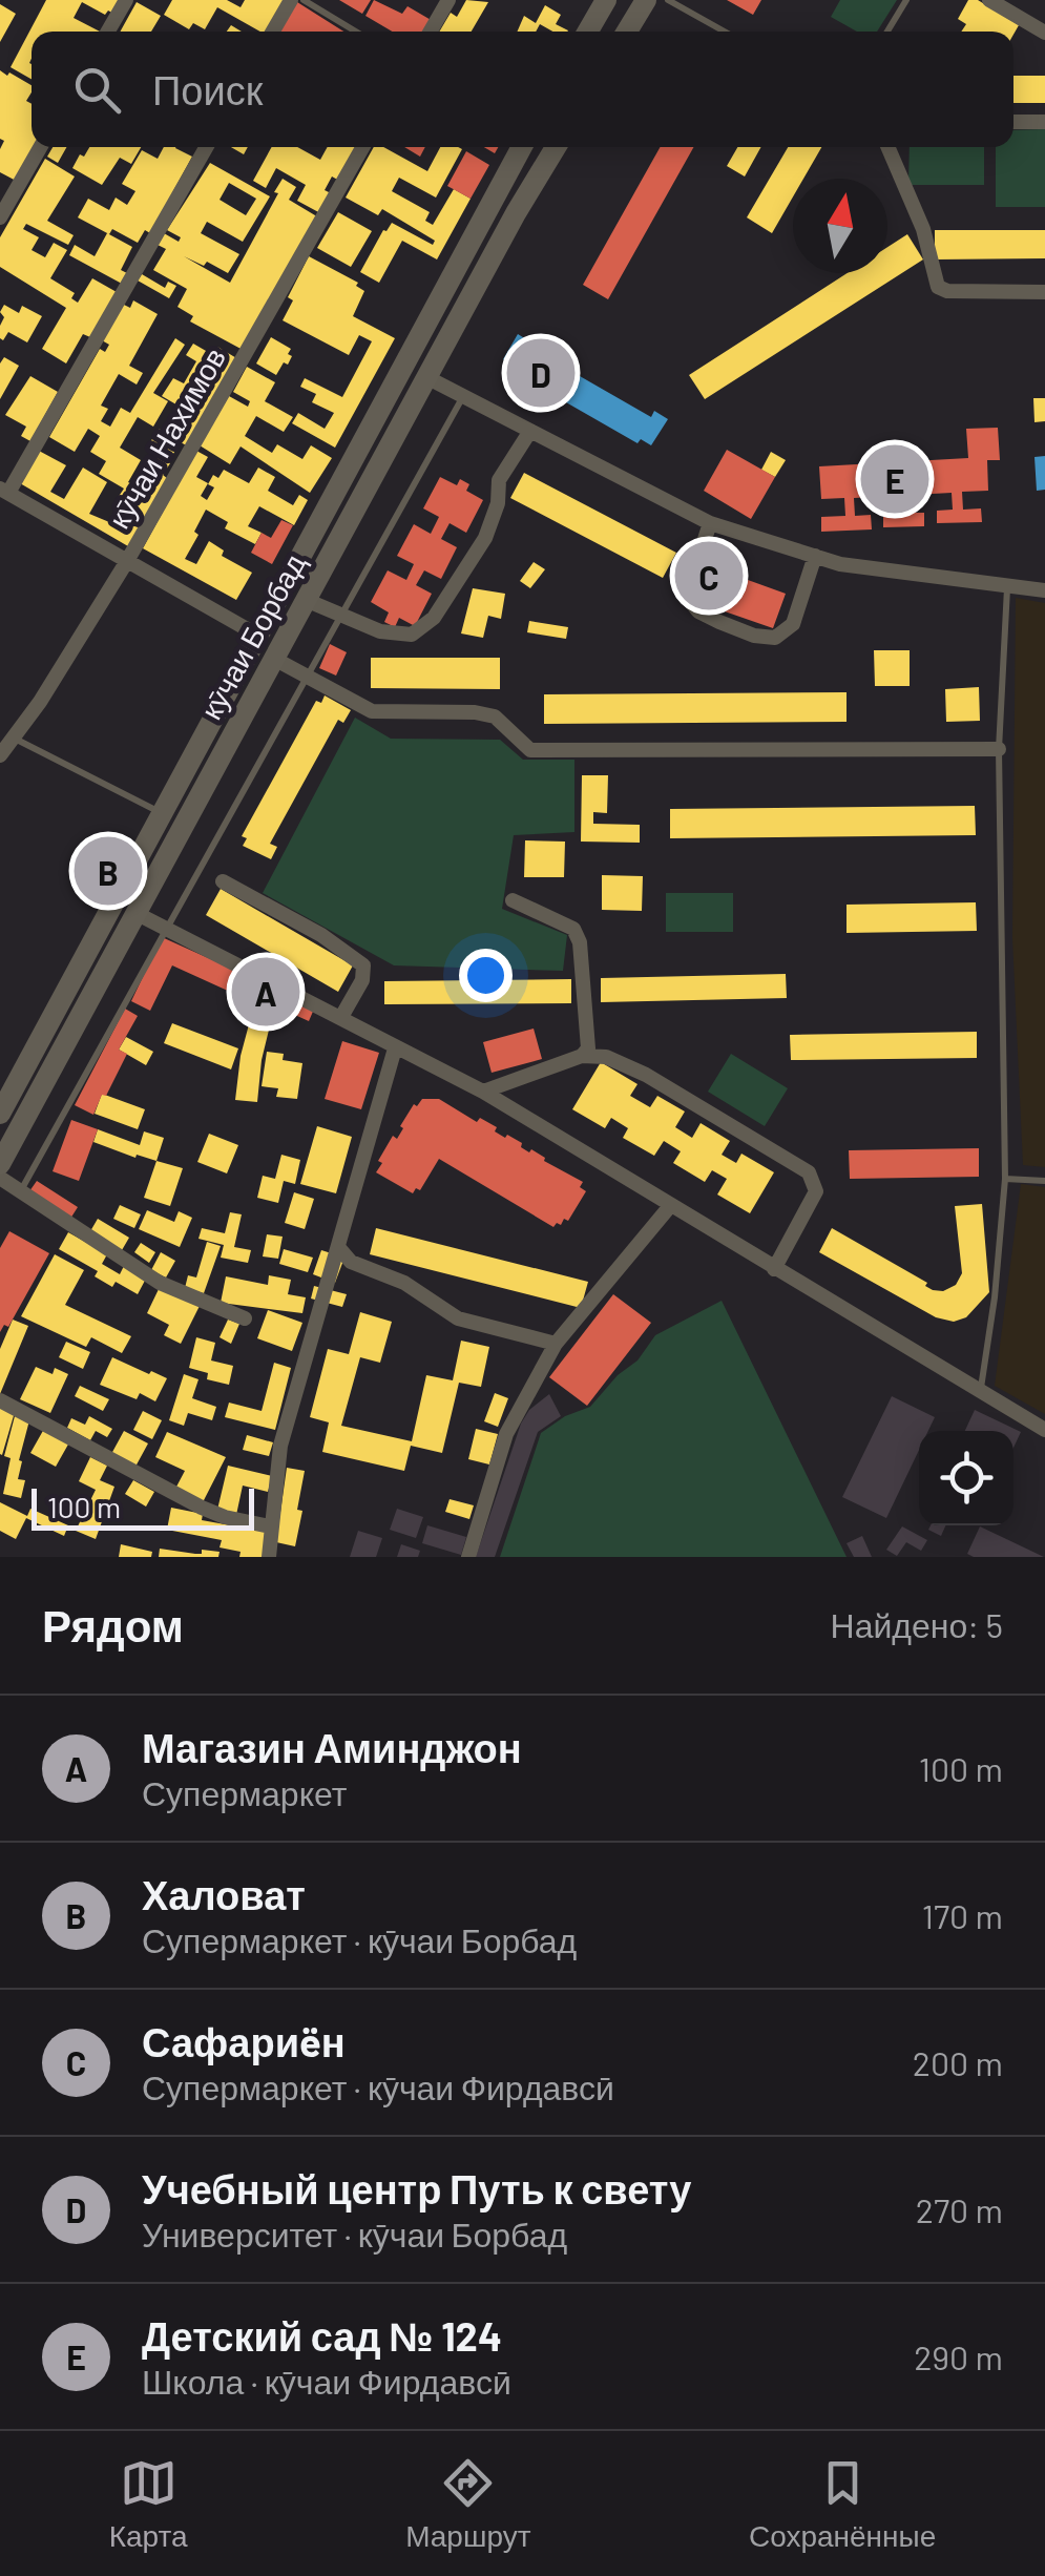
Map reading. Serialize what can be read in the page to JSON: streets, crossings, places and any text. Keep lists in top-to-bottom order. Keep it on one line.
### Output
{"streets":{"main road":["кӯчаи Борбад"],"street":["кӯчаи Нахимов"]},"scale_bar":"100 m","north":"top","page":{"search":"Поиск","pins":["D","E","C","B","A"],"scale":"100 m","heading":["Рядом","Найдено: 5"],"list":[{"mark":"A","name":"Магазин Аминджон","note":"Супермаркет","value":"100 m"},{"mark":"B","name":"Халоват","note":"Супермаркет · кӯчаи Борбад","value":"170 m"},{"mark":"C","name":"Сафариëн","note":"Супермаркет · кӯчаи Фирдавсӣ","value":"200 m"},{"mark":"D","name":"Учебный центр Путь к свету","note":"Университет · кӯчаи Борбад","value":"270 m"},{"mark":"E","name":"Детский сад № 124","note":"Школа · кӯчаи Фирдавсӣ","value":"290 m"}],"nav":["Карта","Маршрут","Сохранённые"]}}
